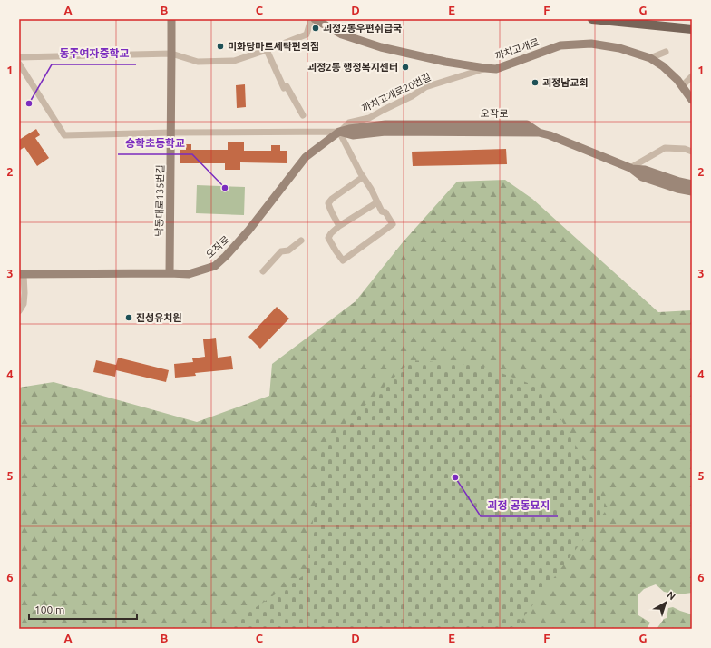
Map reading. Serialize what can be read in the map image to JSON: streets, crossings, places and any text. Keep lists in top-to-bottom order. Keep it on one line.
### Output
{"streets":{"street":["까치고개로","까치고개로20번길","오작로","낙동대로135번길"]},"crossings":[["까치고개로","까치고개로20번길"],["까치고개로20번길","오작로"],["오작로","낙동대로135번길"]],"places":["괴정2동우편취급국","미화당마트세탁편의점","괴정2동 행정복지센터","괴정남교회","동주여자중학교","승학초등학교","진성유치원","괴정 공동묘지"],"scale_bar":"100 m","north":"top right","grid":{"columns":["A","B","C","D","E","F","G"],"rows":["1","2","3","4","5","6"]}}
